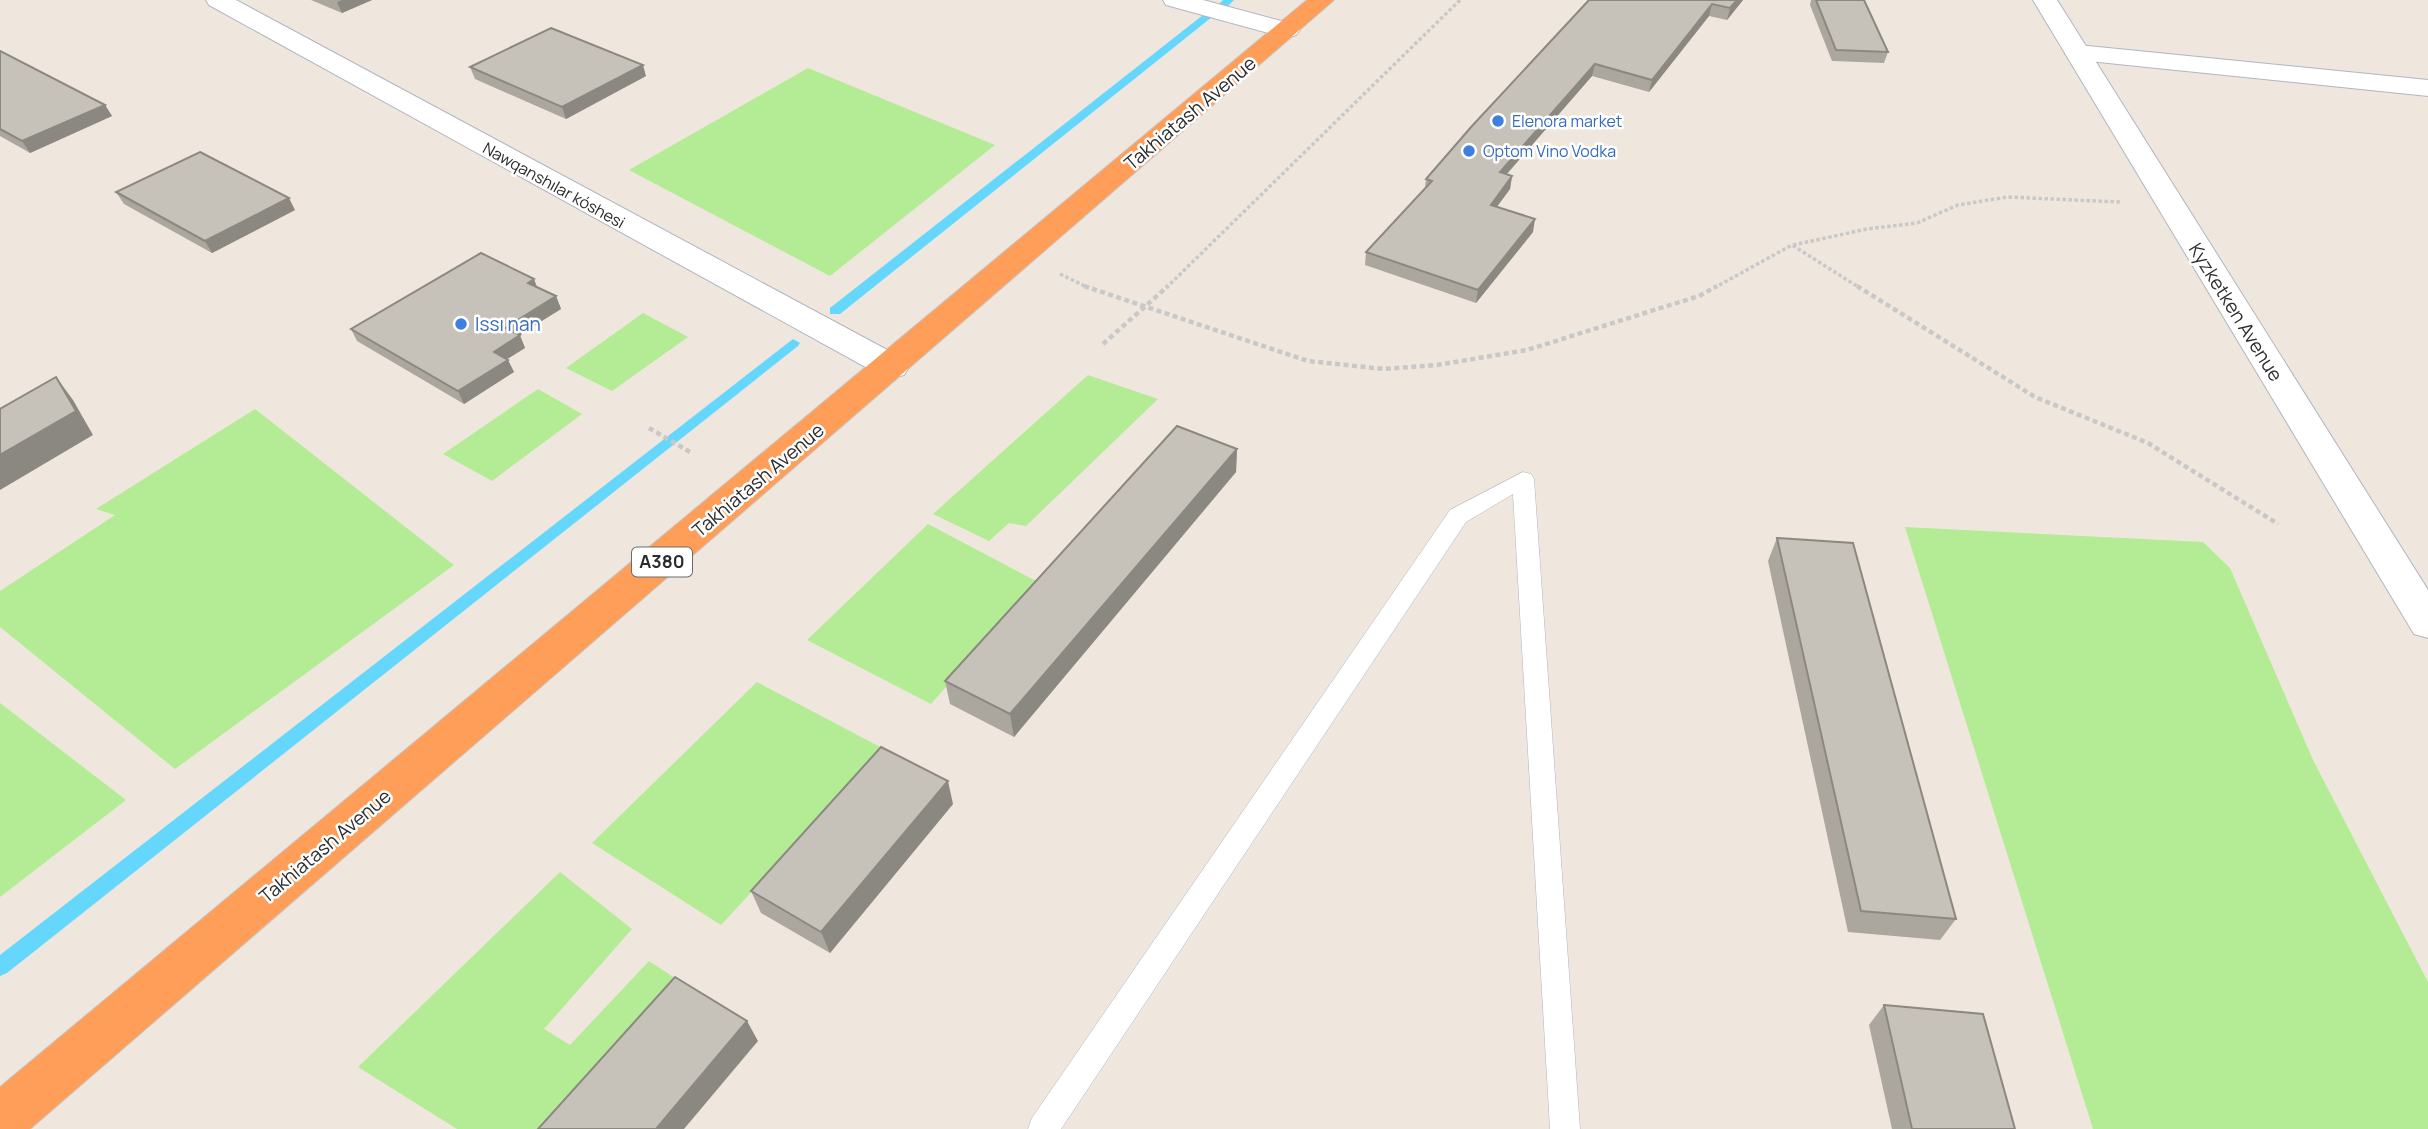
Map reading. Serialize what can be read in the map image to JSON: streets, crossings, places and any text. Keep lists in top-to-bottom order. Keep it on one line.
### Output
{"streets":{"highway":["Takhiatash Avenue","A380"],"street":["Nawqanshılar kóshesi","Kyzketken Avenue"]},"crossings":[["Takhiatash Avenue","Nawqanshılar kóshesi"]],"places":["Elenora market","Optom Vino Vodka","Issı nan"]}
